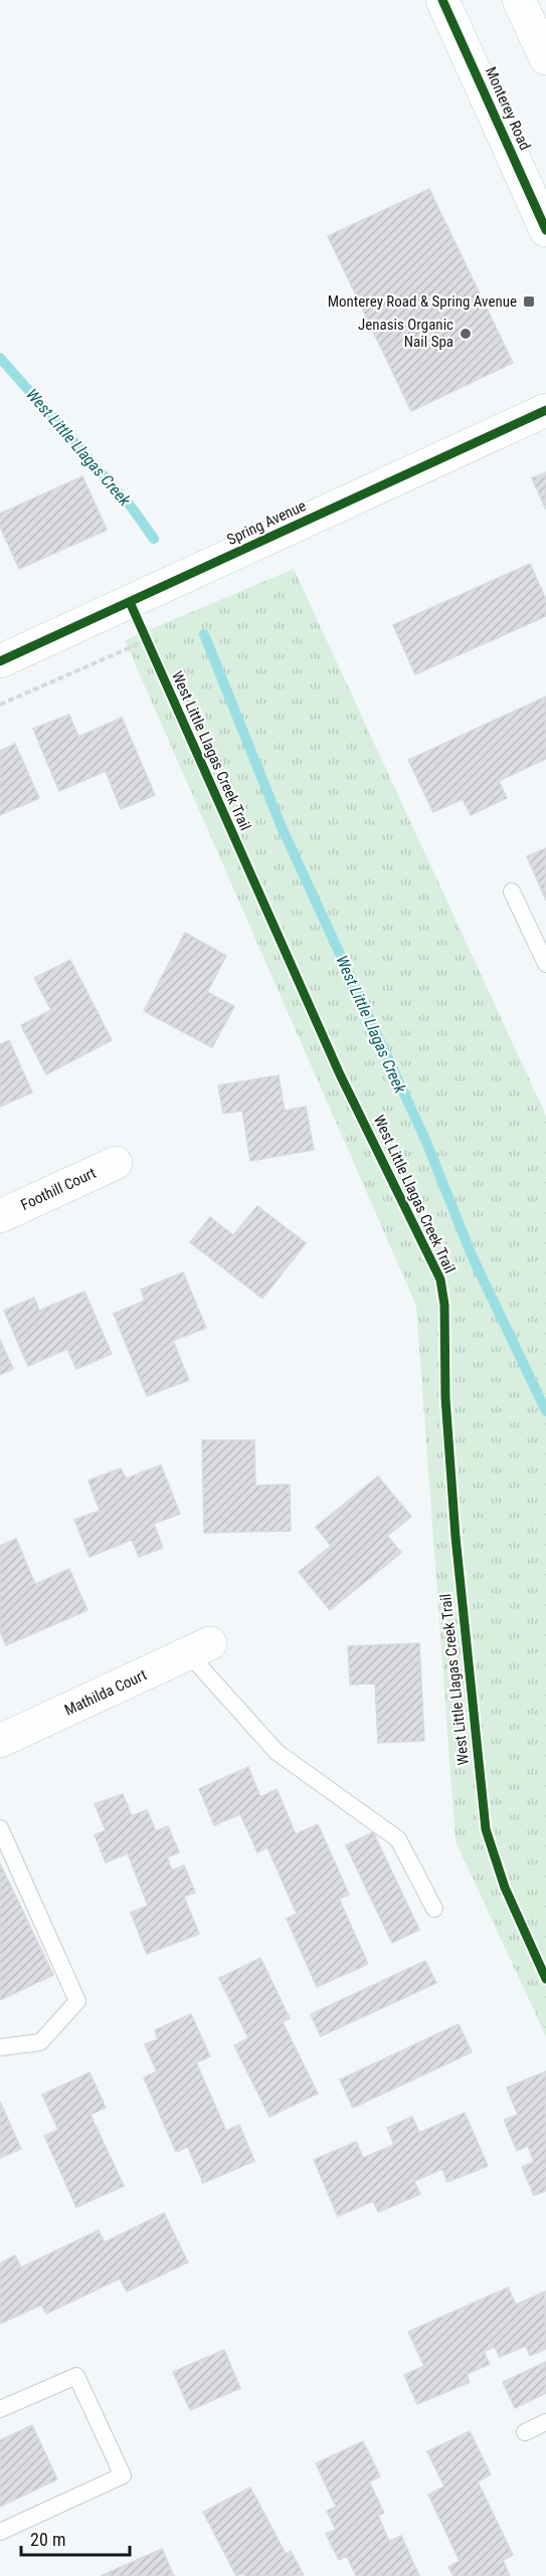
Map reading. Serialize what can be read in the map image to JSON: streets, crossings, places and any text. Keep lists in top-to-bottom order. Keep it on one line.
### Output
{"streets":{"street":["Monterey Road","Spring Avenue","Foothill Court","Mathilda Court"],"cycle path":["West Little Llagas Creek Trail"]},"water":["West Little Llagas Creek"],"places":{"transit":["Monterey Road & Spring Avenue"],"other":["Jenasis Organic Nail Spa"]},"scale_bar":"20 m"}
